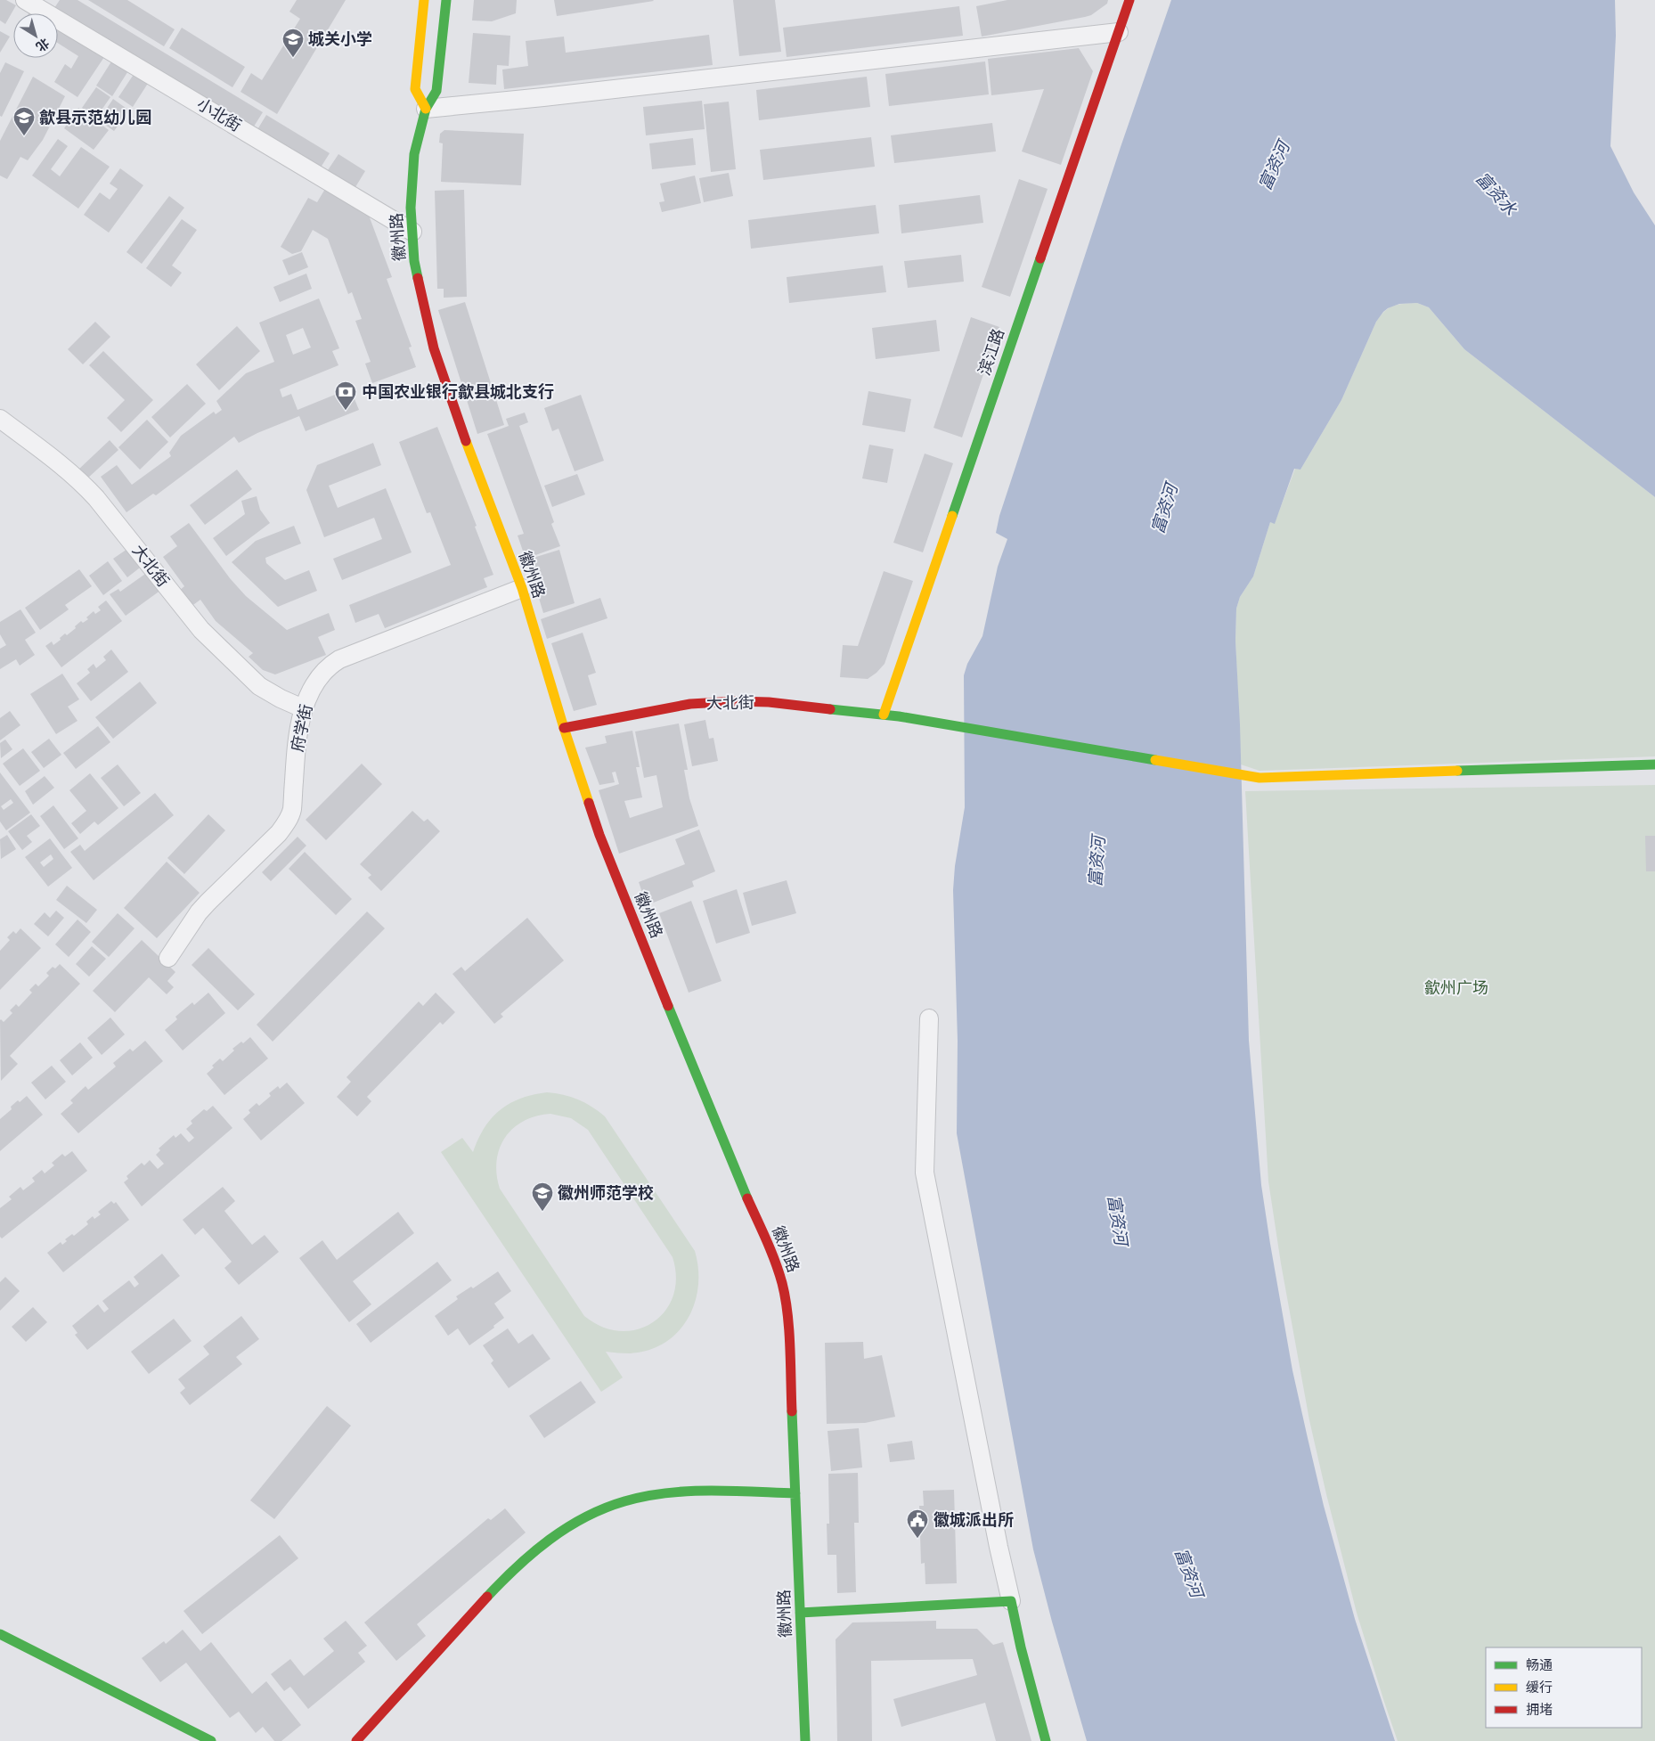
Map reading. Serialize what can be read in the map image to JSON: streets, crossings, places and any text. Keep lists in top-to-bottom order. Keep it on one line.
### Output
{"streets":{"street":["小北街","徽州路","滨江路","大北街","府学街"]},"crossings":[["小北街","徽州路"],["徽州路","大北街"],["徽州路","府学街"],["滨江路","大北街"],["大北街","府学街"]],"water":["富资河","富资水"],"parks":["歙州广场"],"places":{"school or university":["城关小学","歙县示范幼儿园","徽州师范学校"],"bank":["中国农业银行歙县城北支行"],"public building":["徽城派出所"]},"legend":["畅通","缓行","拥堵"],"north":"bottom right"}
